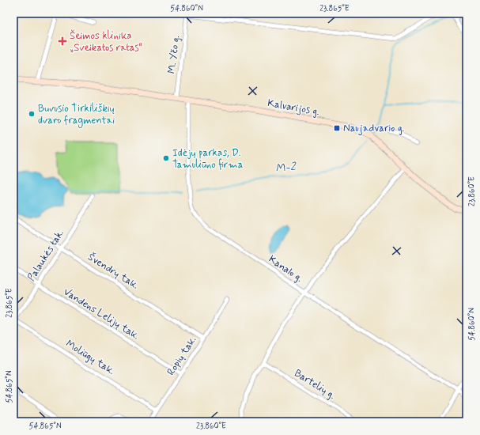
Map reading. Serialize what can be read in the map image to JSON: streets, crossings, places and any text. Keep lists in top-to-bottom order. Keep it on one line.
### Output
{"streets":{"main road":["Kalvarijos g."],"street":["M. Yčo g.","Palaukės tak.","Kanalo g.","Švendrų tak.","Vandens Lelijų tak.","Ropių tak.","Moliūgų tak.","Bartelių g."]},"crossings":[["M. Yčo g.","Kalvarijos g."],["Kalvarijos g.","Kanalo g."],["Palaukės tak.","Švendrų tak."],["Palaukės tak.","Vandens Lelijų tak."],["Palaukės tak.","Moliūgų tak."],["Švendrų tak.","Ropių tak."],["Vandens Lelijų tak.","Ropių tak."],["Ropių tak.","Moliūgų tak."]],"water":["M-2"],"places":{"health":["Šeimos klinika „Sveikatos ratas“"],"other":["Buvusio Tirkiliškių dvaro fragmentai","Idėjų parkas, D. Tamuliūno firma"],"transit":["Naujadvario g."]},"coordinates":["54.860°N","23.865°E","23.860°E","54.865°N"]}
